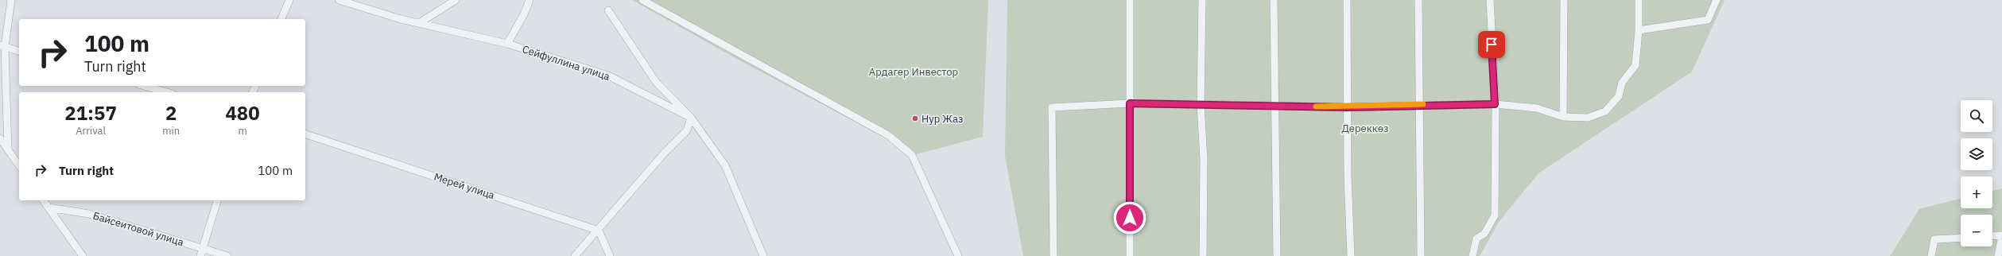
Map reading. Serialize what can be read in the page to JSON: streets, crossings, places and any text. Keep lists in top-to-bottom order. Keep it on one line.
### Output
{"streets":{"street":["Сейфуллина улица","Мерей улица","Байсеитовой улица"]},"parks":["Ардагер Инвестор","Дереккөз"],"places":["Нур Жаз"],"page":{"turn":["100 m","Turn right"],"eta":["21:57","Arrival","2","min","480","m"],"map_buttons":["+","−"],"list":[{"name":"Turn right","value":"100 m"}]}}
